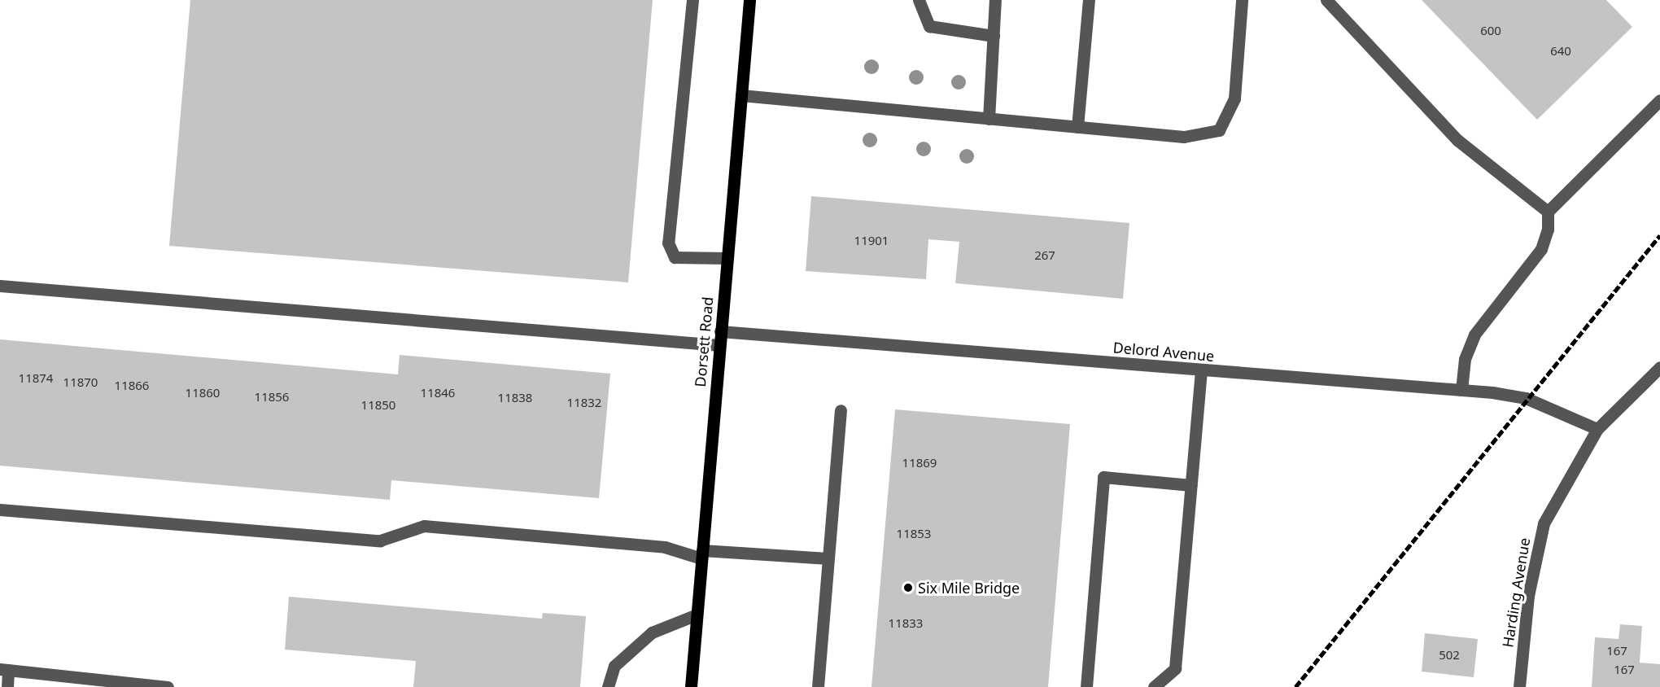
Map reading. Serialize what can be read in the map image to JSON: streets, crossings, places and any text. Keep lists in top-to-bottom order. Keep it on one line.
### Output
{"streets":{"main road":["Dorsett Road"],"street":["Delord Avenue","Harding Avenue"]},"crossings":[["Dorsett Road","Delord Avenue"],["Delord Avenue","Harding Avenue"]],"places":["Six Mile Bridge"],"house_numbers":["600","640","11901","267","11874","11870","11866","11860","11846","11856","11838","11832","11850","11869","11853","11833","167","502","167"]}
